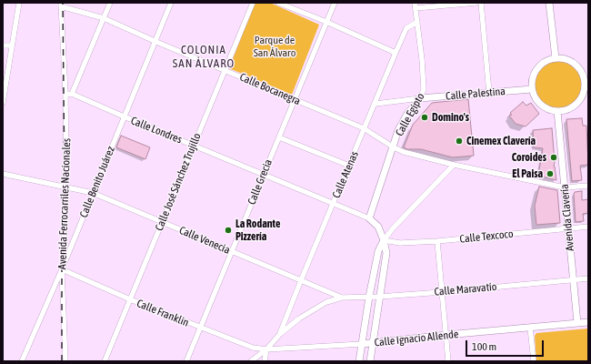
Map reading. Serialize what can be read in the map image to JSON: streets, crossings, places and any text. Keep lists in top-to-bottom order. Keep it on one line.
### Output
{"streets":{"street":["Calle Bocanegra","Calle Palestina","Calle Egipto","Calle Londres","Calle Atenas","Calle Benito Juárez","Calle José Sánchez Trujillo","Calle Grecia","Avenida Ferrocarriles Nacionales","Avenida Clavería","Calle Texcoco","Calle Venecia","Calle Maravatío","Calle Franklin","Calle Ignacio Allende"]},"crossings":[["Calle Bocanegra","Calle Egipto"],["Calle Bocanegra","Calle Atenas"],["Calle Bocanegra","Calle Benito Juárez"],["Calle Bocanegra","Calle José Sánchez Trujillo"],["Calle Bocanegra","Calle Grecia"],["Calle Bocanegra","Avenida Ferrocarriles Nacionales"],["Calle Bocanegra","Avenida Clavería"],["Calle Palestina","Calle Egipto"],["Calle Palestina","Calle Atenas"],["Calle Palestina","Avenida Clavería"],["Calle Egipto","Calle Londres"],["Calle Egipto","Calle Atenas"],["Calle Londres","Calle Atenas"],["Calle Londres","Calle Benito Juárez"],["Calle Londres","Calle José Sánchez Trujillo"],["Calle Londres","Calle Grecia"],["Calle Atenas","Calle Venecia"],["Calle Benito Juárez","Avenida Ferrocarriles Nacionales"],["Calle Benito Juárez","Calle Venecia"],["Calle Benito Juárez","Calle Franklin"],["Calle José Sánchez Trujillo","Calle Venecia"],["Calle José Sánchez Trujillo","Calle Franklin"],["Calle Grecia","Calle Venecia"],["Calle Grecia","Calle Franklin"],["Avenida Ferrocarriles Nacionales","Calle Venecia"],["Avenida Ferrocarriles Nacionales","Calle Franklin"],["Avenida Clavería","Calle Texcoco"],["Avenida Clavería","Calle Maravatío"],["Avenida Clavería","Calle Ignacio Allende"],["Calle Venecia","Calle Maravatío"],["Calle Franklin","Calle Ignacio Allende"]],"districts":["COLONIA SAN ÁLVARO"],"parks":["Parque de San Álvaro"],"places":["Domino's","Cinemex Clavería","Coroides","El Paisa","La Rodante Pizzería"],"scale_bar":"100 m"}
